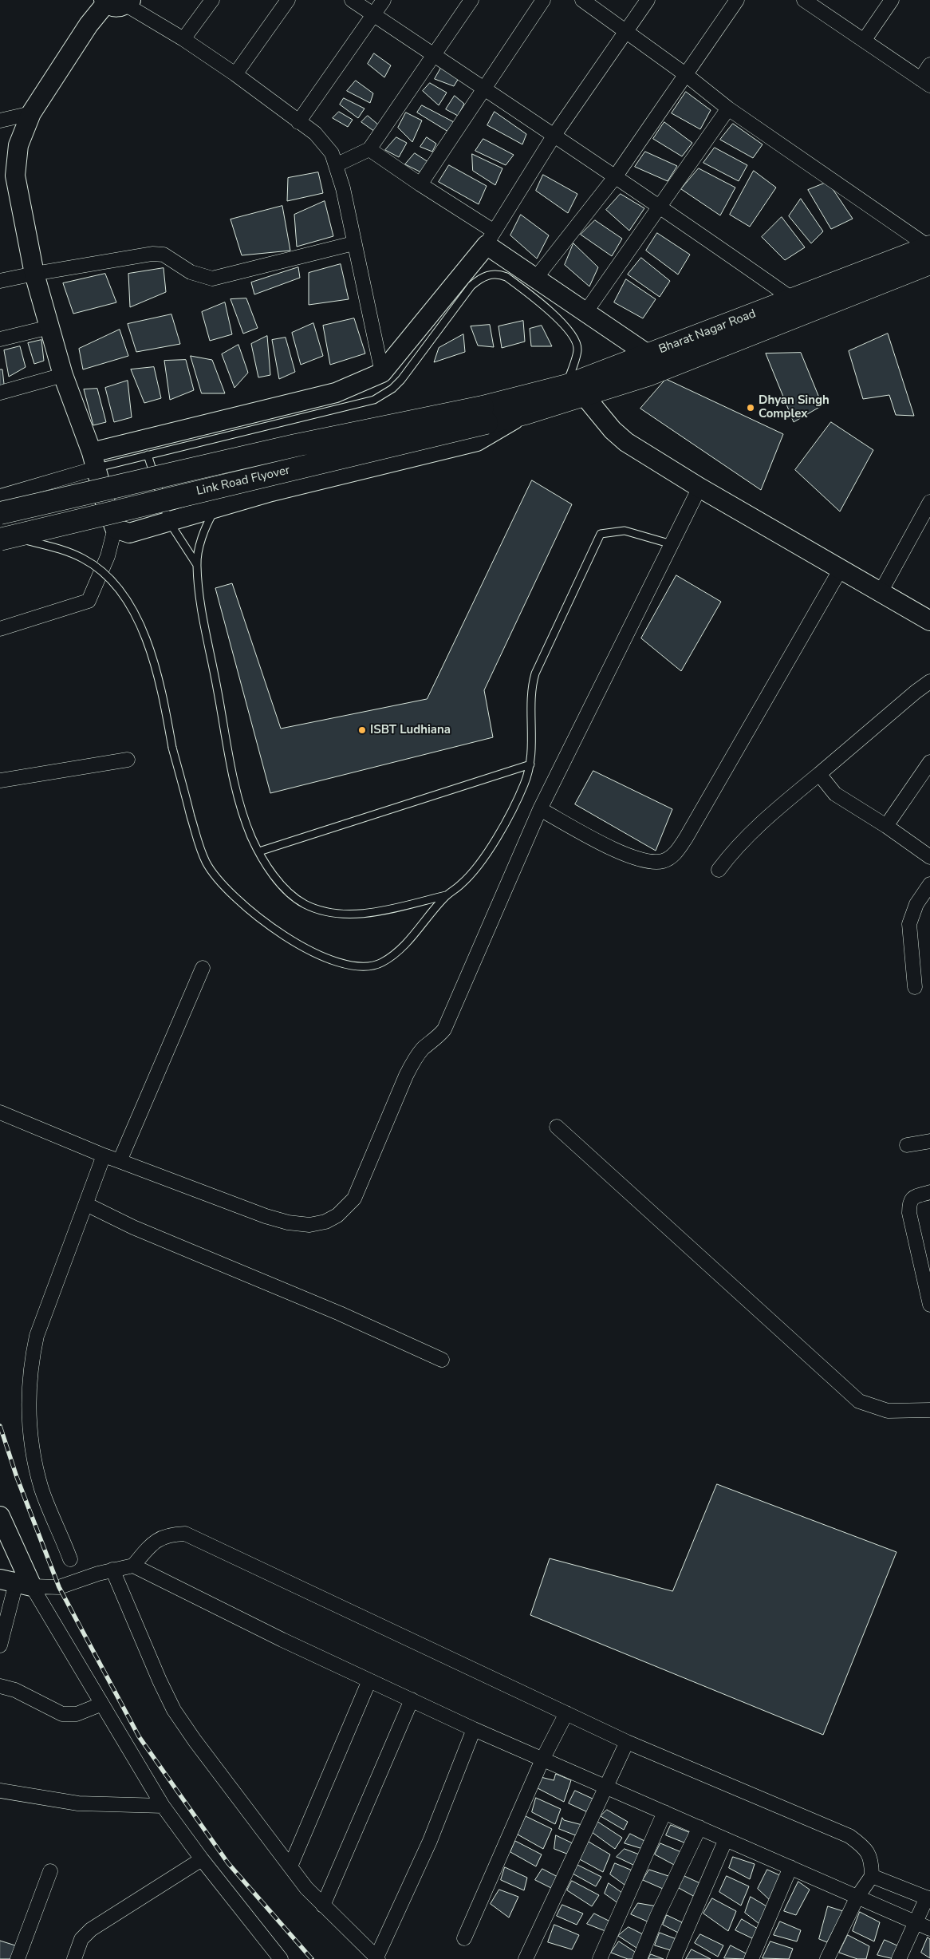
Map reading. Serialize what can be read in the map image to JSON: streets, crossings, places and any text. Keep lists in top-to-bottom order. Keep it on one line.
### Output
{"streets":{"main road":["Bharat Nagar Road","Link Road Flyover"]},"crossings":[["Bharat Nagar Road","Link Road Flyover"]],"places":["Dhyan Singh Complex","ISBT Ludhiana"]}
